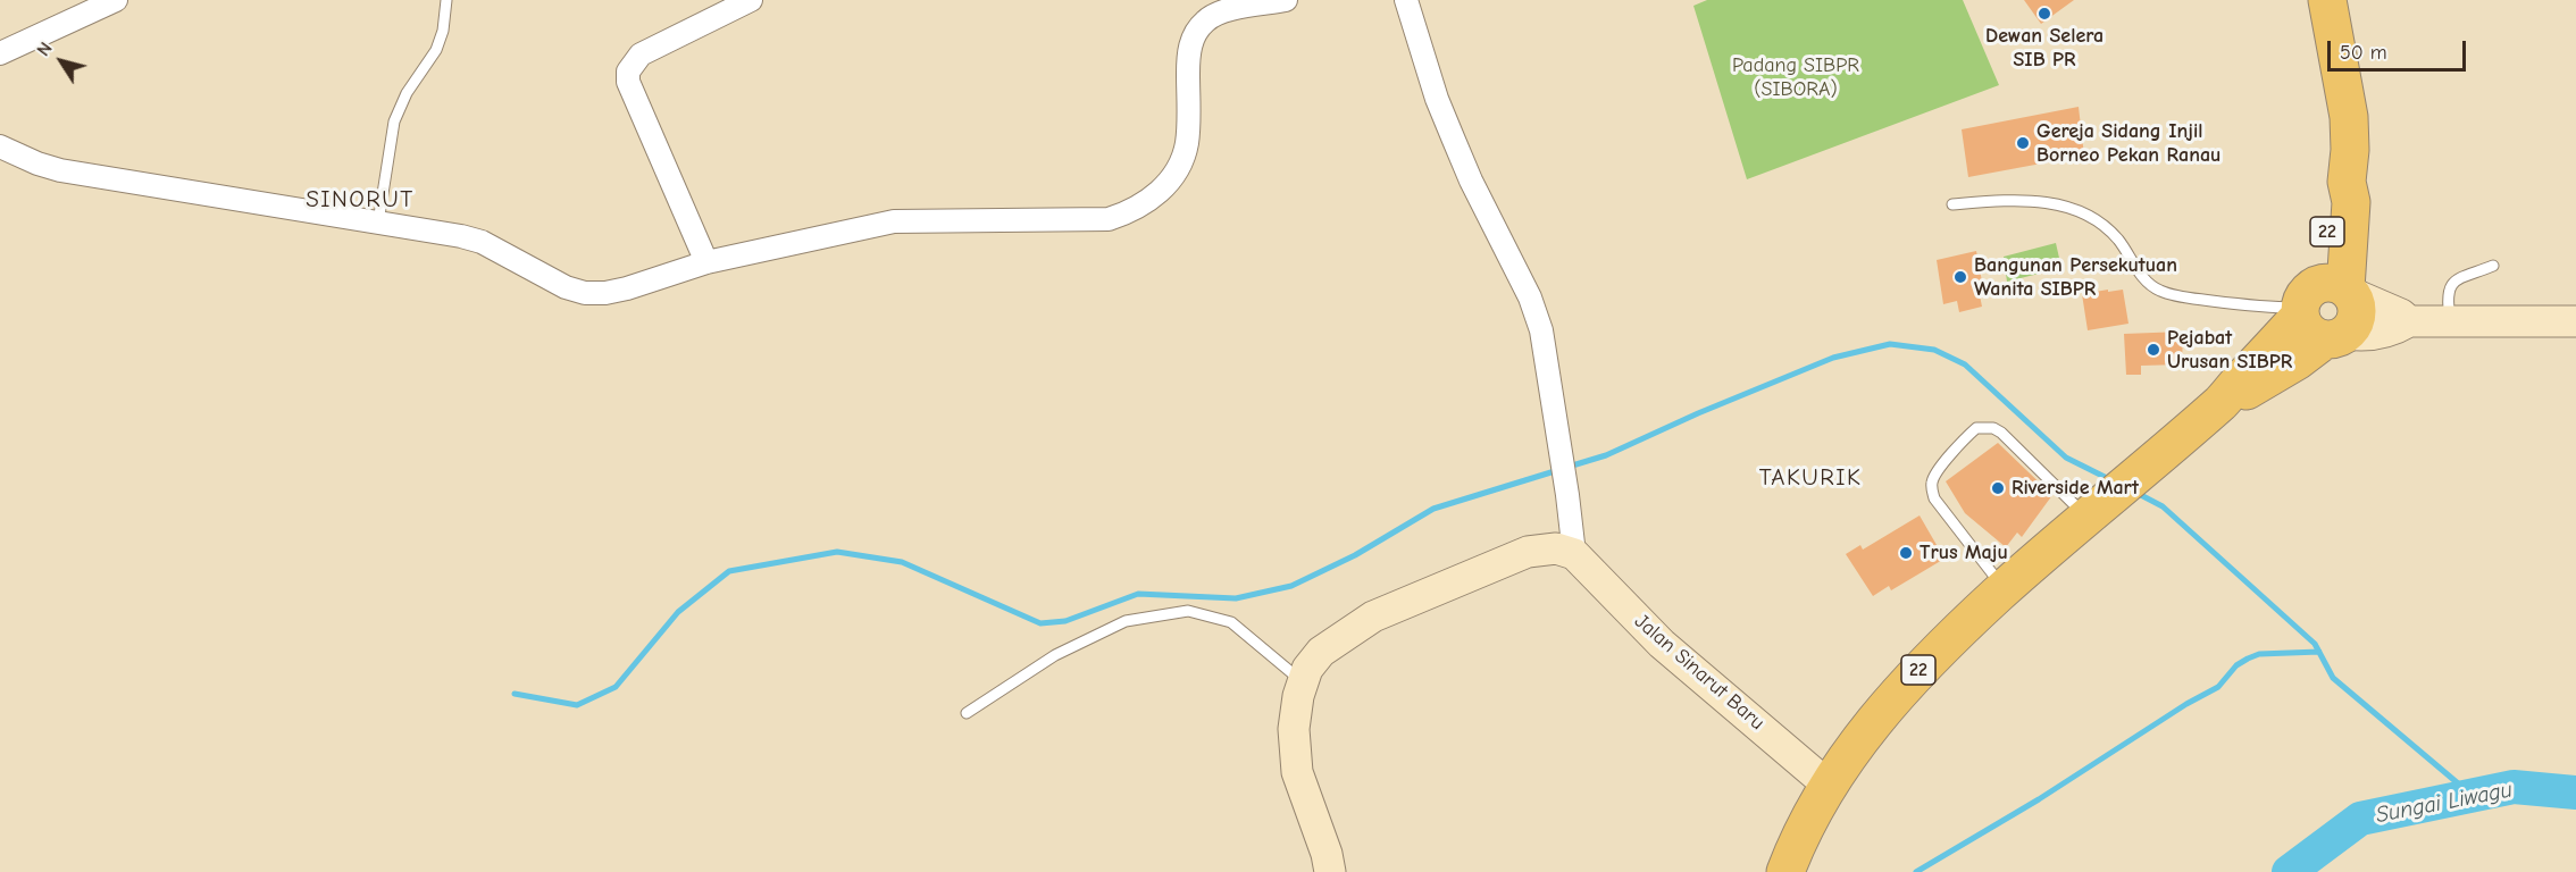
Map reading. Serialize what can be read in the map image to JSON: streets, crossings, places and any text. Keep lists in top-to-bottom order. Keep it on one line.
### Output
{"streets":{"highway":["22"],"street":["Jalan Sinarut Baru"]},"crossings":[["22","Jalan Sinarut Baru"]],"districts":["SINORUT","TAKURIK"],"water":["Sungai Liwagu"],"parks":["Padang SIBPR (SIBORA)"],"places":["Dewan Selera SIB PR","Gereja Sidang Injil Borneo Pekan Ranau","Bangunan Persekutuan Wanita SIBPR","Pejabat Urusan SIBPR","Riverside Mart","Trus Maju"],"scale_bar":"50 m","north":"top left"}
